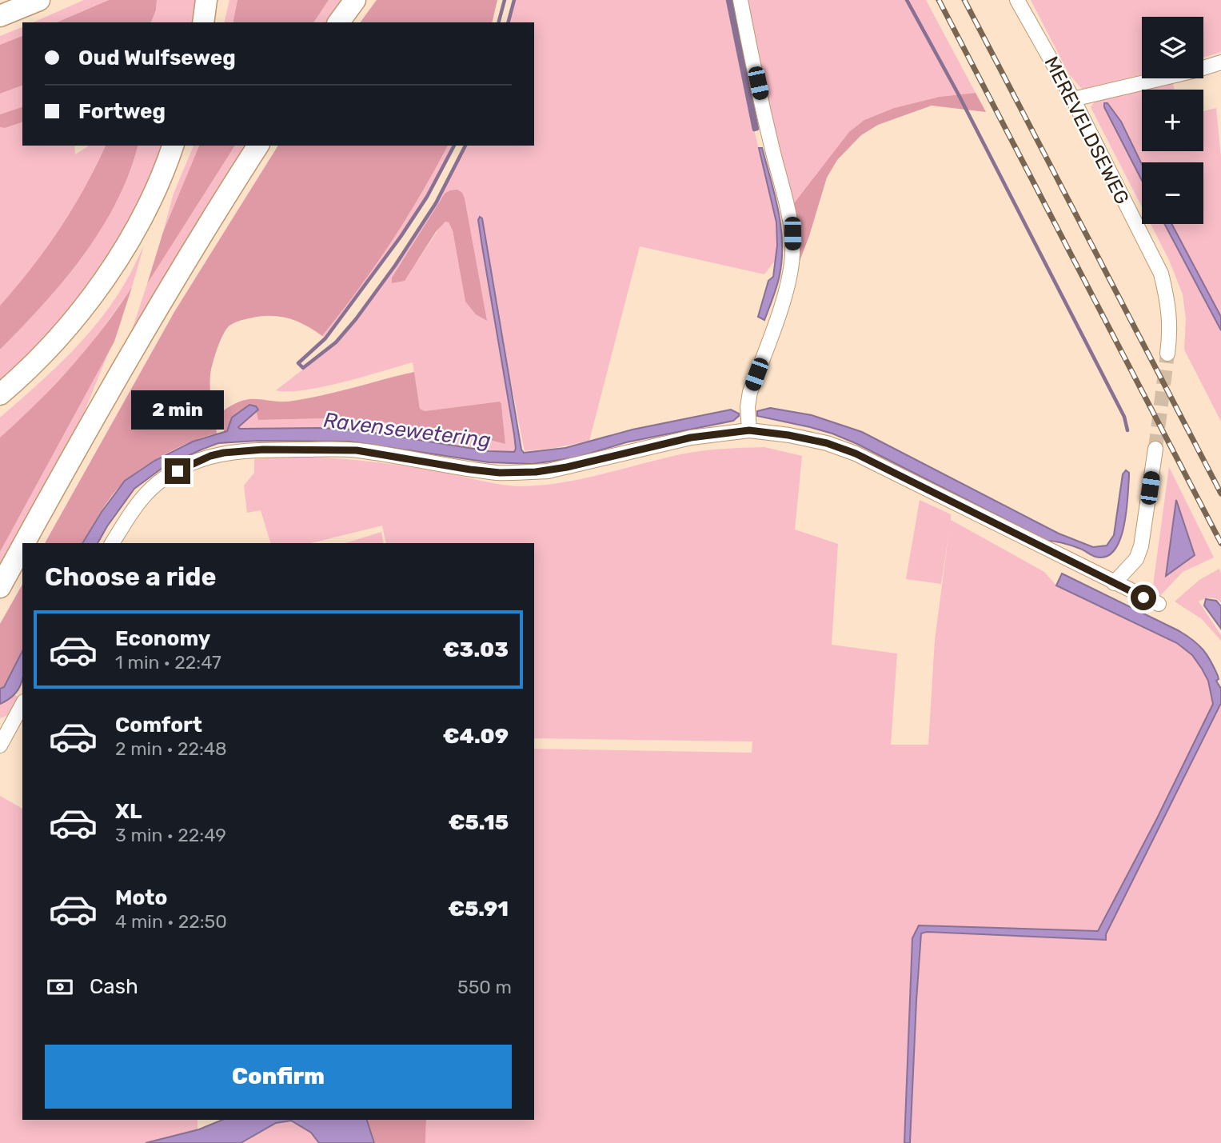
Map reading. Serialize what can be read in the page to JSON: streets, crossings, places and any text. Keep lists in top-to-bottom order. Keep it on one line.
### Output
{"streets":{"street":["MEREVELDSEWEG"]},"water":["Ravensewetering"],"page":{"map_buttons":["+","−"],"banner":["Oud Wulfseweg","Fortweg"],"bubble":"2 min","heading":"Choose a ride","list":[{"name":"Economy","note":"1 min · 22:47","value":"€3.03"},{"name":"Comfort","note":"2 min · 22:48","value":"€4.09"},{"name":"XL","note":"3 min · 22:49","value":"€5.15"},{"name":"Moto","note":"4 min · 22:50","value":"€5.91"}],"pay":["Cash","550 m"],"buttons":"Confirm"}}
